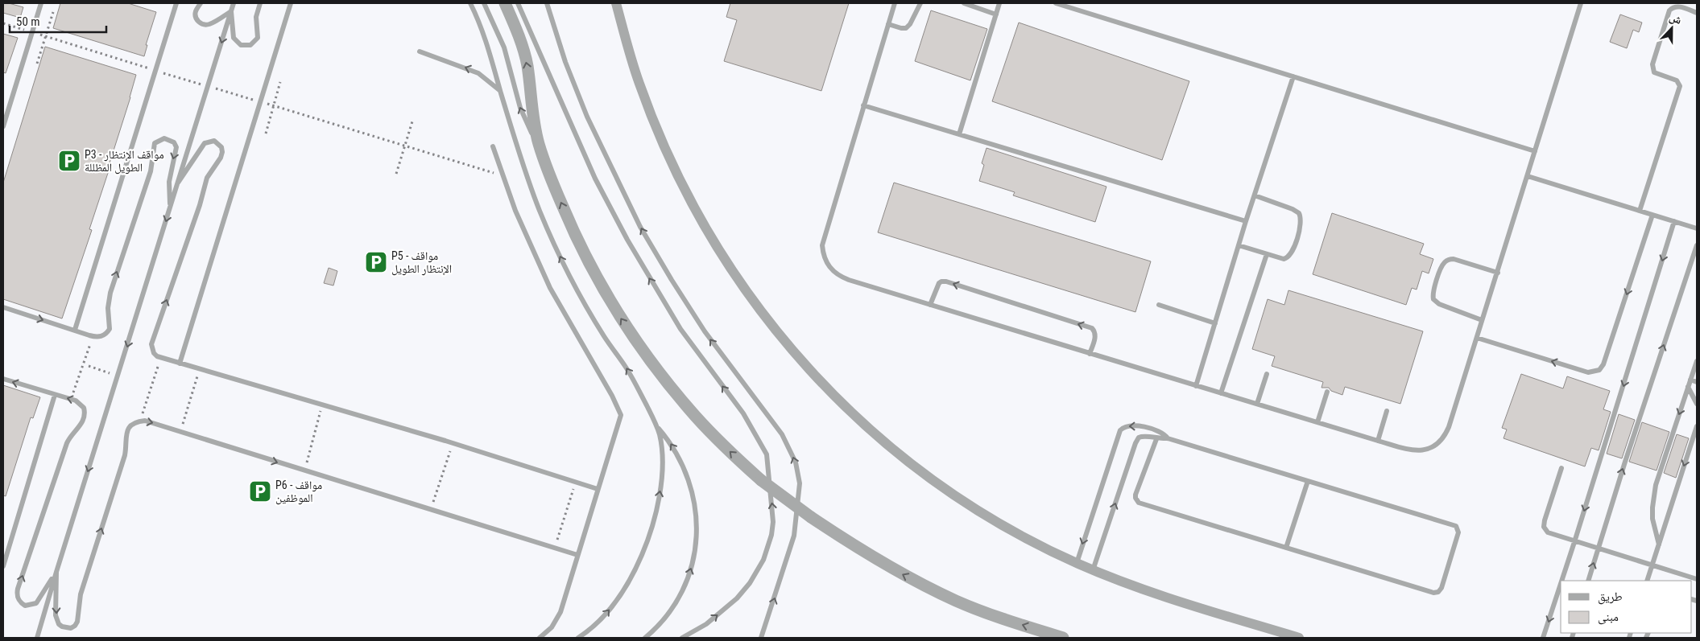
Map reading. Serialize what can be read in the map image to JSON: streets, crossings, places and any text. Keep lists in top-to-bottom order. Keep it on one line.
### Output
{"places":{"parking":["P3 - مواقف الإنتظار الطويل المظللة","P5 - مواقف الإنتظار الطويل","P6 - مواقف الموظفين"]},"legend":["طريق","مبنى"],"scale_bar":"50 m","north":"top"}
